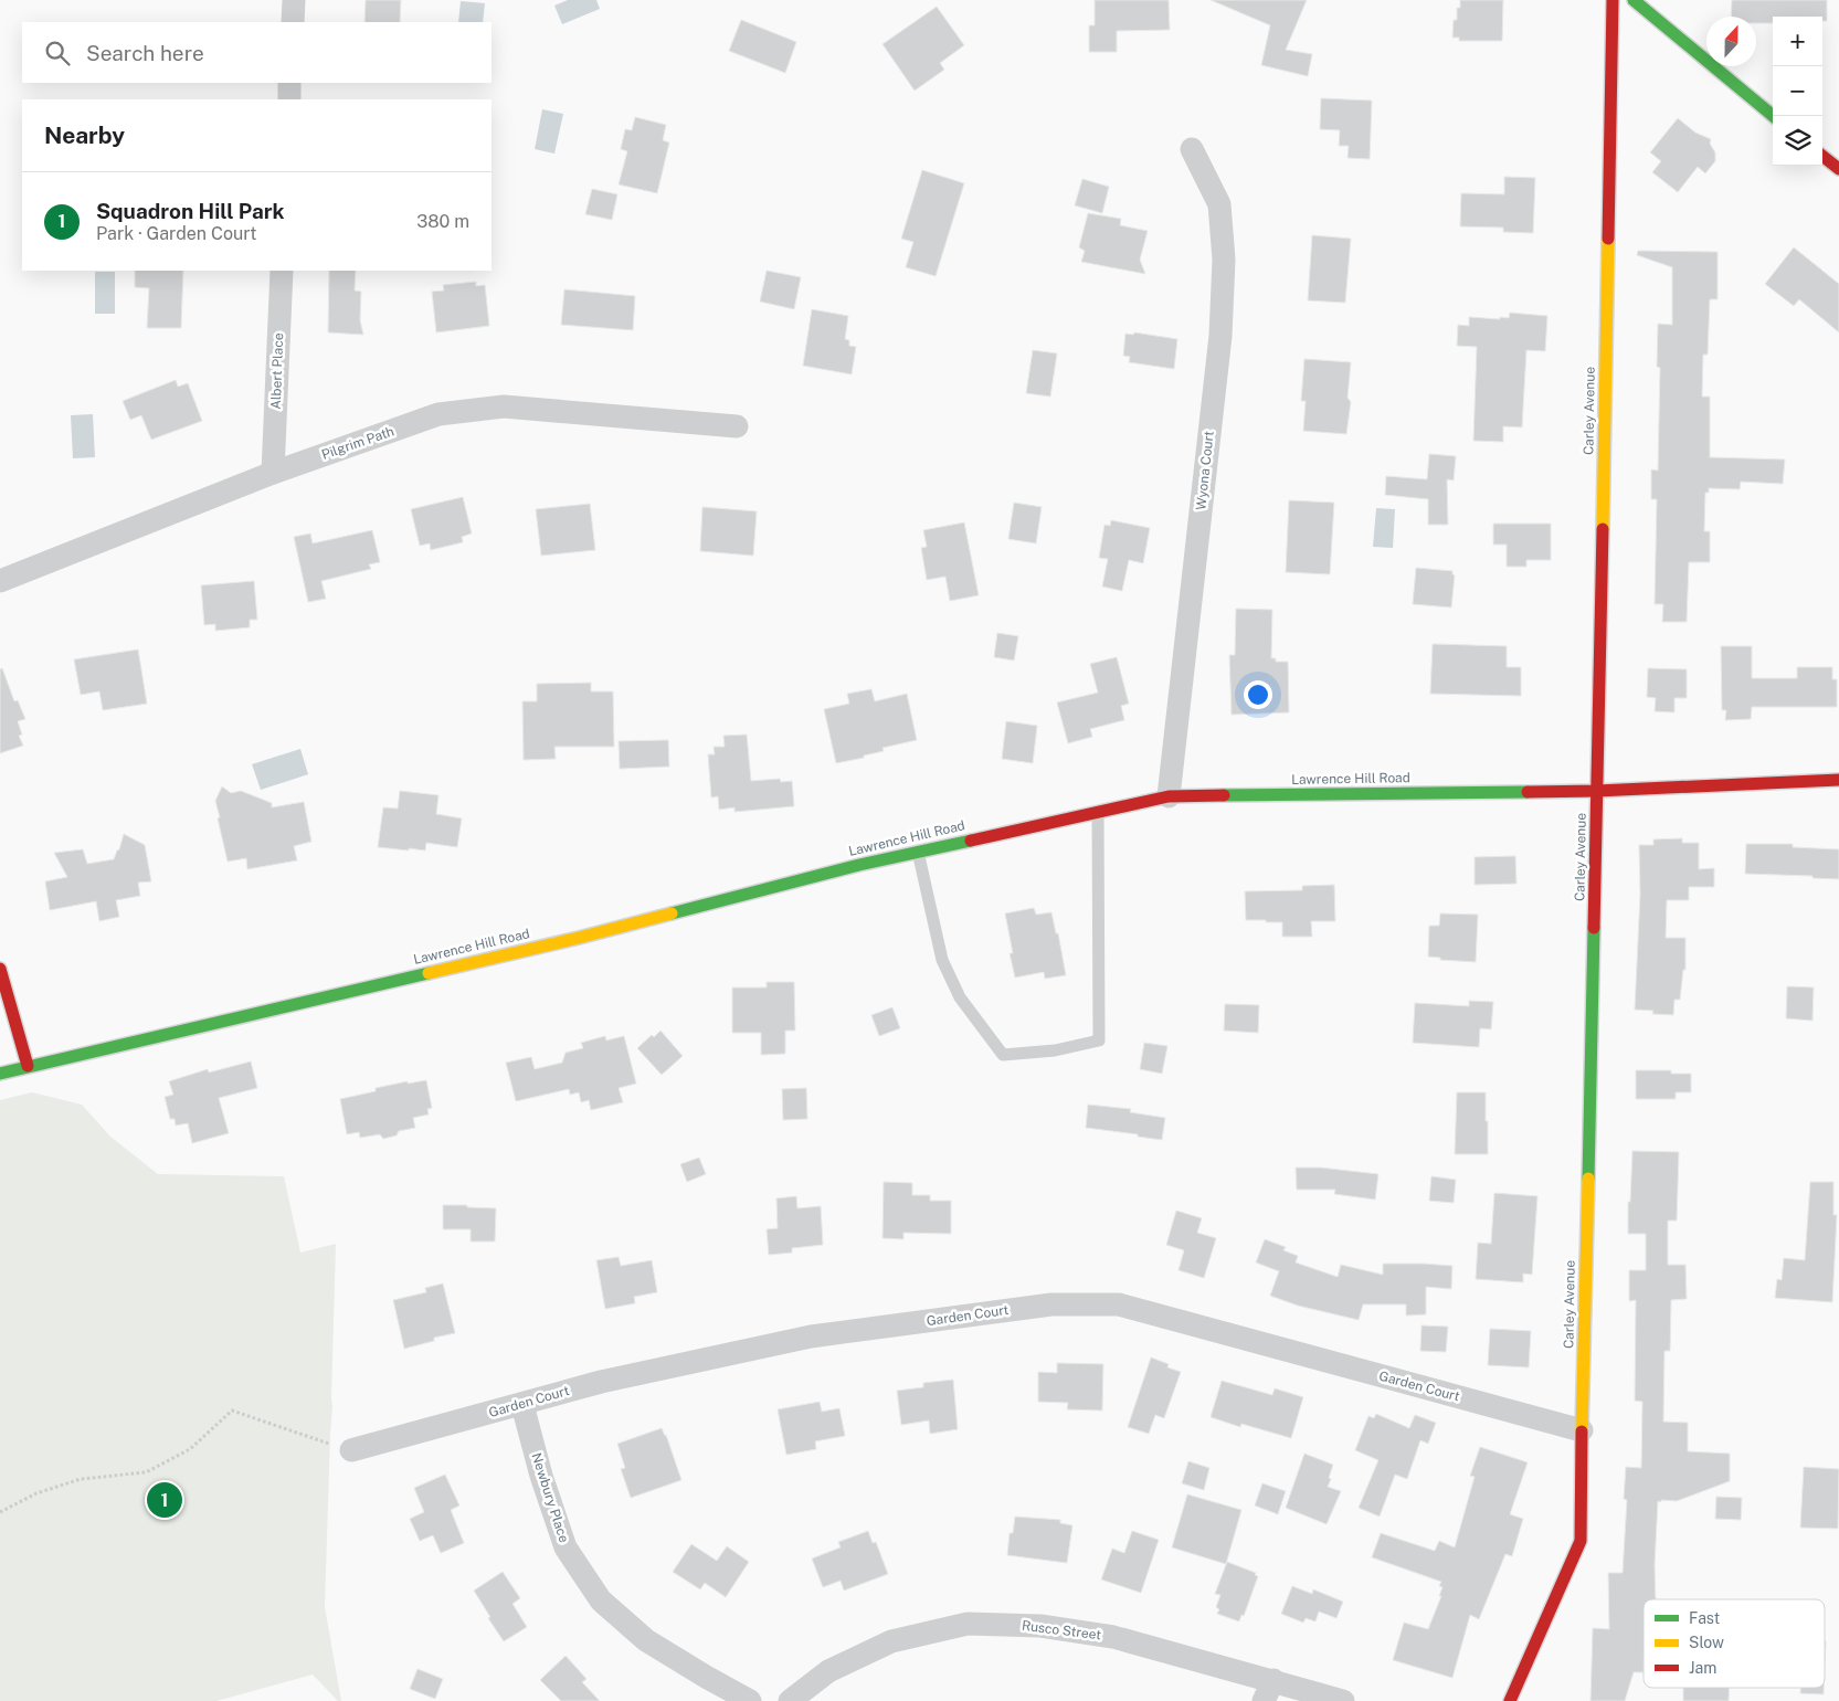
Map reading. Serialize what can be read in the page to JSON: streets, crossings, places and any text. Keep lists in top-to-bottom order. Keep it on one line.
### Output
{"streets":{"main road":["Carley Avenue","Lawrence Hill Road"],"street":["Albert Place","Pilgrim Path","Wyona Court","Garden Court","Newbury Place","Rusco Street"]},"crossings":[["Albert Place","Pilgrim Path"],["Carley Avenue","Lawrence Hill Road"],["Carley Avenue","Garden Court"],["Wyona Court","Lawrence Hill Road"],["Garden Court","Newbury Place"]],"legend":["Fast","Slow","Jam"],"north":"top","page":{"map_buttons":["+","−"],"search":"Search here","heading":"Nearby","list":[{"mark":"1","name":"Squadron Hill Park","note":"Park · Garden Court","value":"380 m"}],"pins":"1"}}
